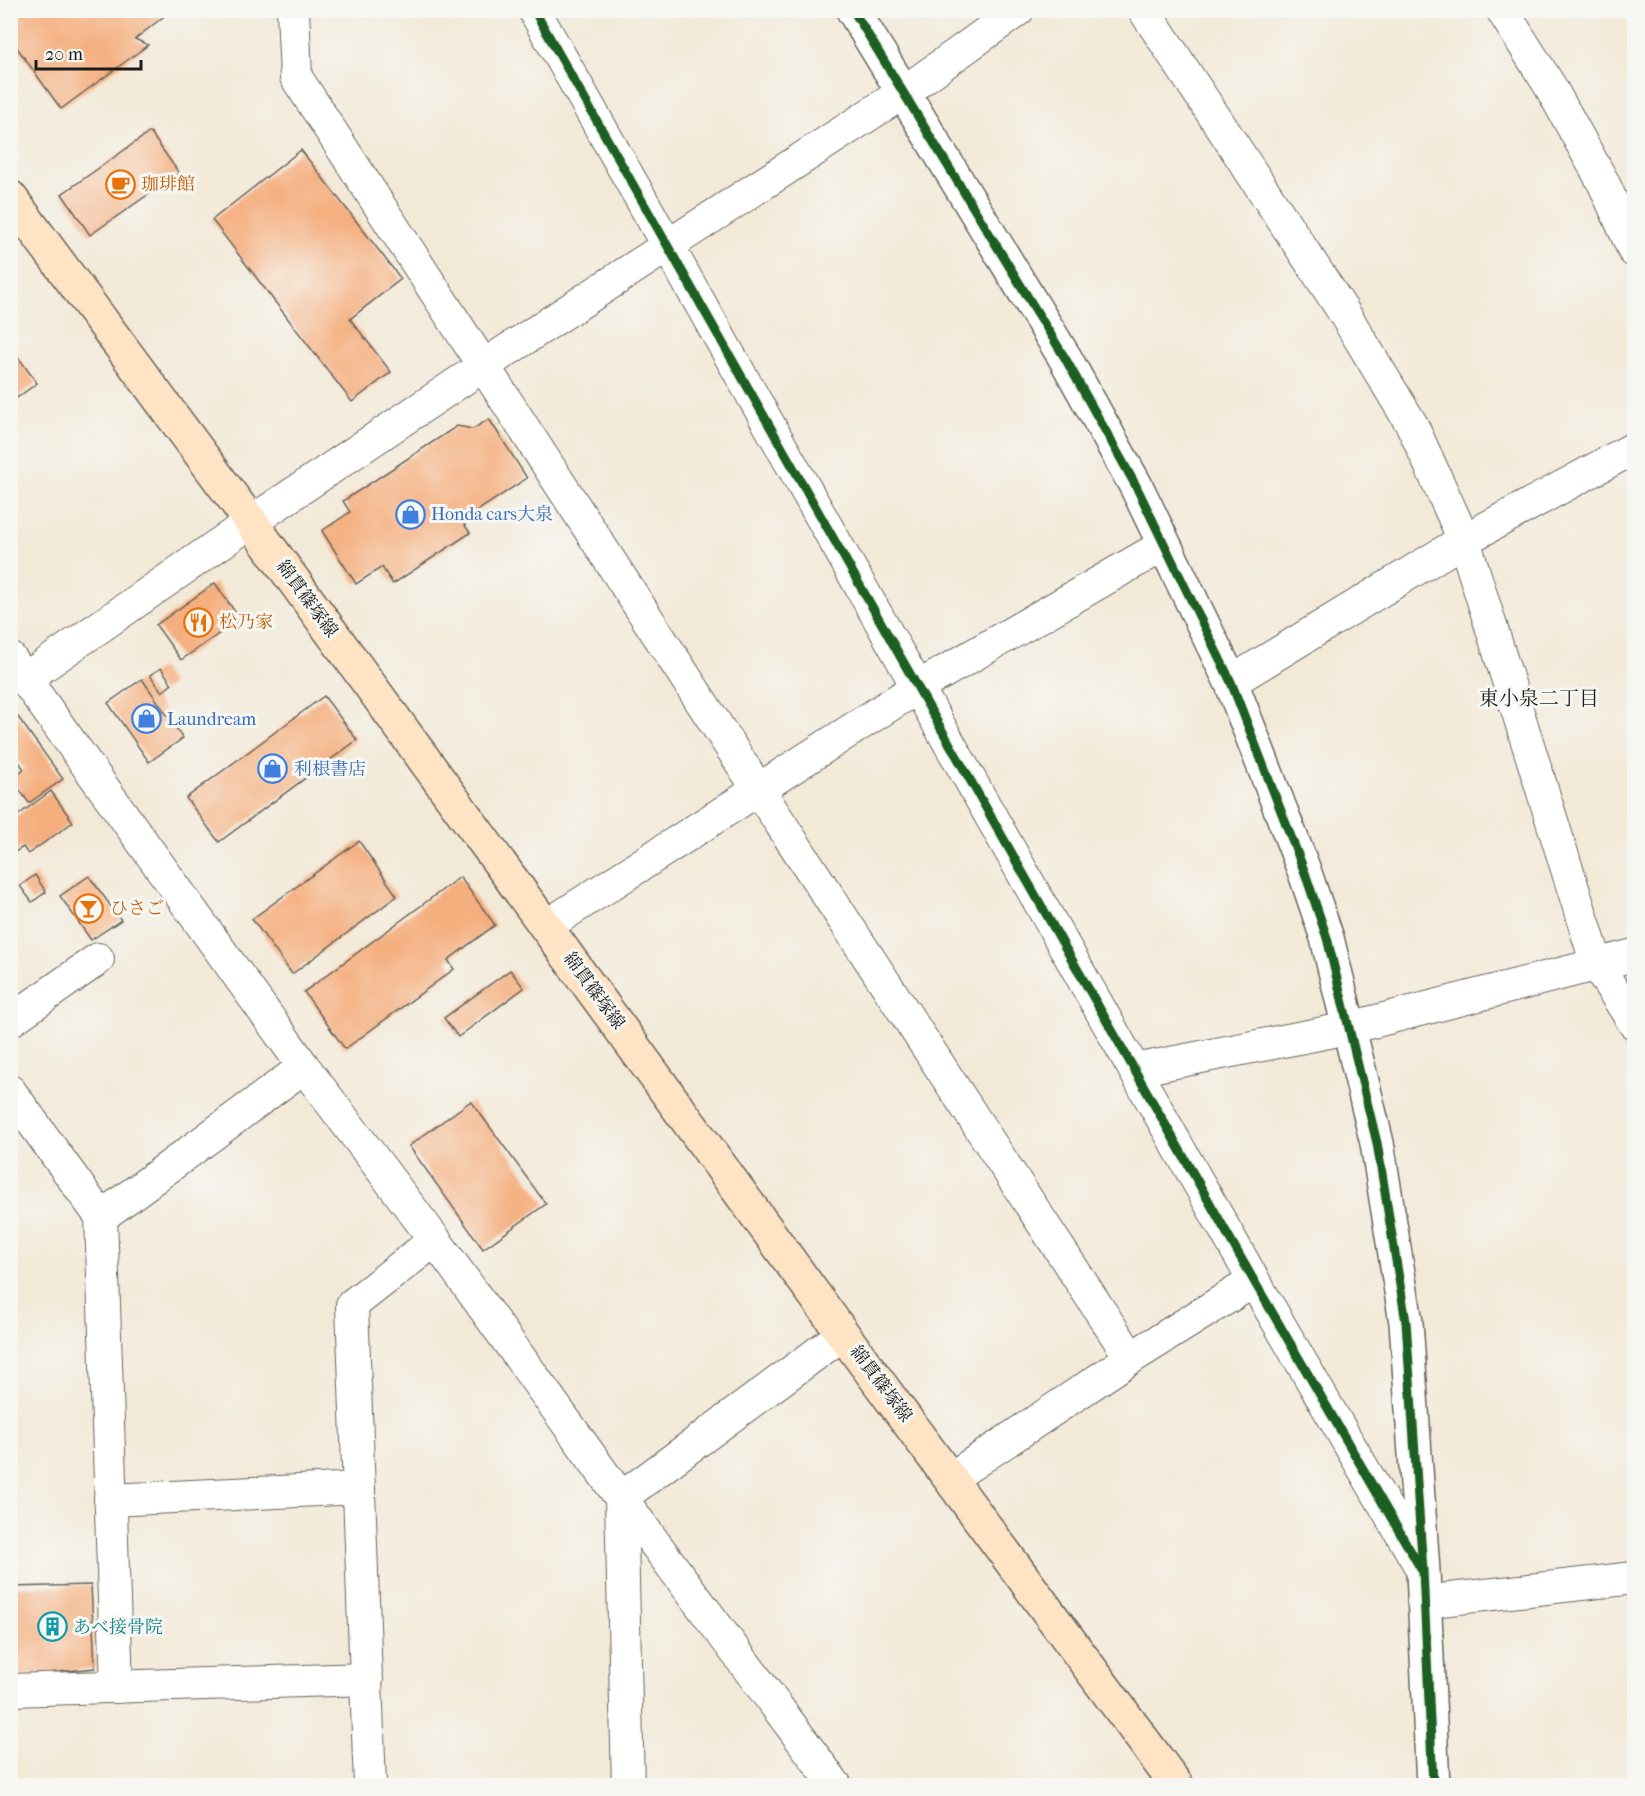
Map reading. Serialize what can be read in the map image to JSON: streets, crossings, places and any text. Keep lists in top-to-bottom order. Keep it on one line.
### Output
{"streets":{"main road":["綿貫篠塚線"]},"districts":["東小泉二丁目"],"places":{"cafe":["珈琲館"],"shop":["Honda cars大泉","Laundream","利根書店"],"restaurant":["松乃家"],"bar":["ひさご"],"building":["あべ接骨院"]},"scale_bar":"20 m"}
